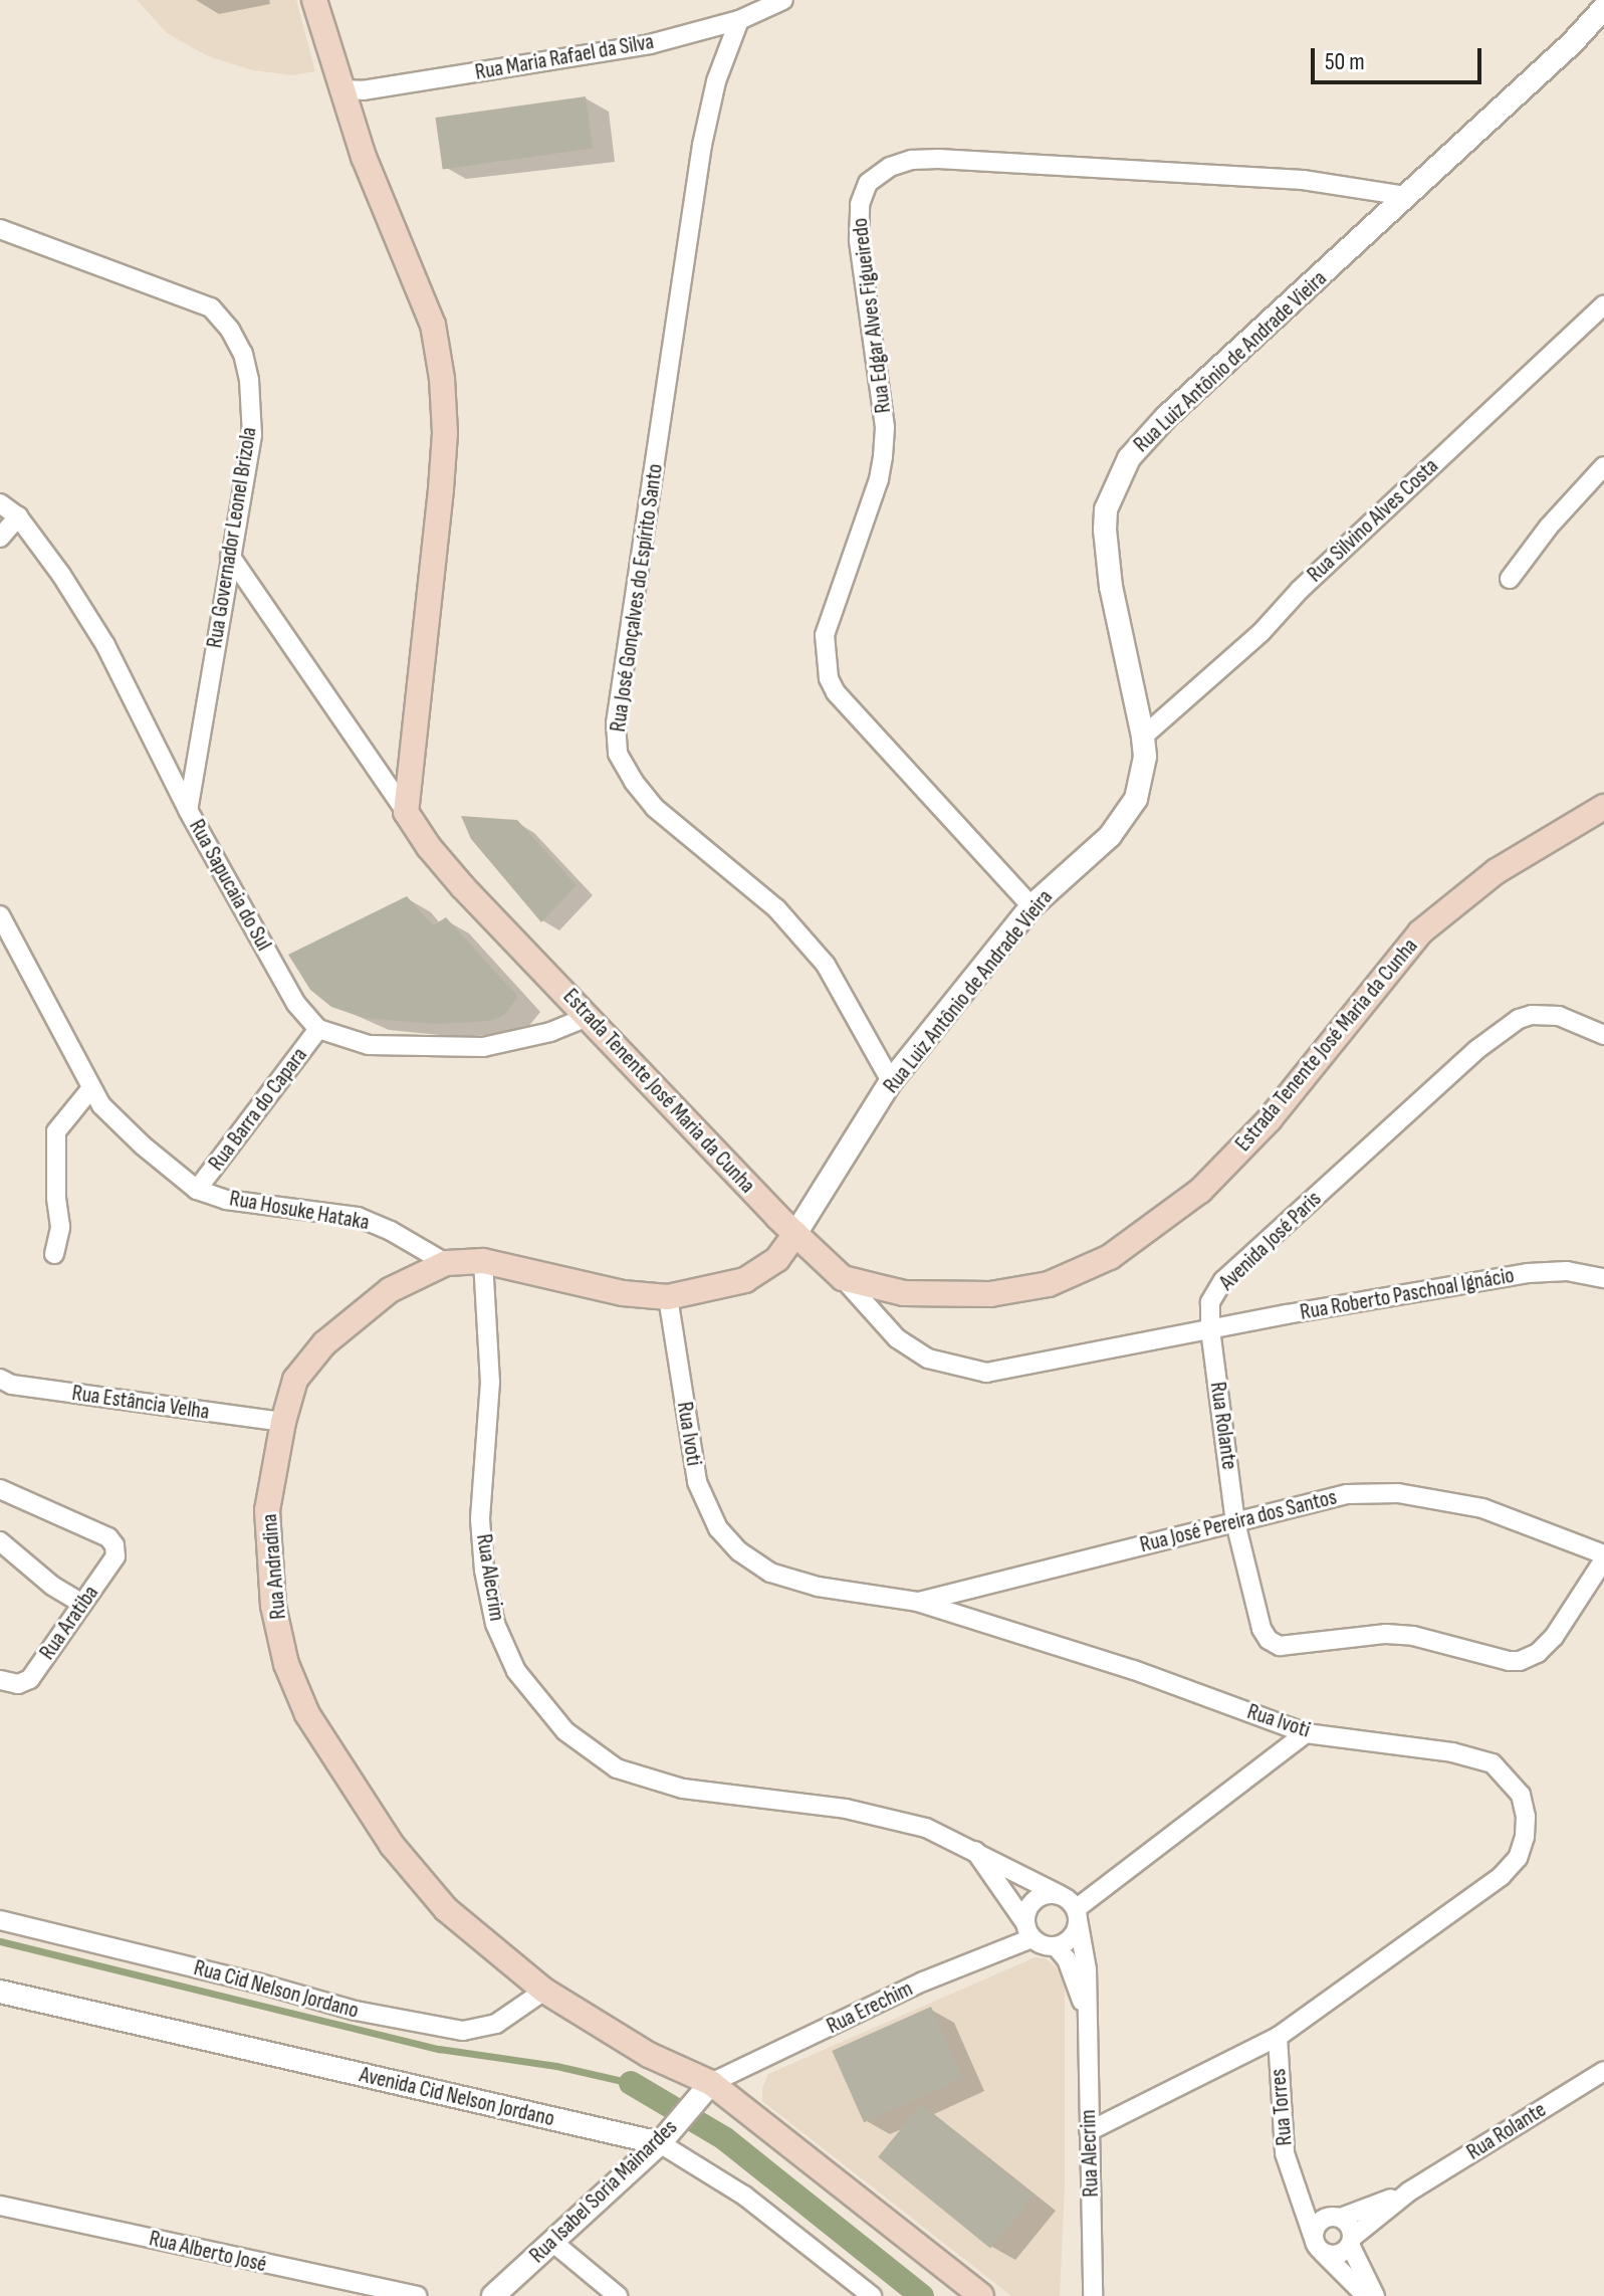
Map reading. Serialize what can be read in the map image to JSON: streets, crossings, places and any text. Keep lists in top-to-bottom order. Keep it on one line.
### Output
{"streets":{"main road":["Estrada Tenente José Maria da Cunha","Rua Andradina"],"street":["Rua Maria Rafael da Silva","Rua Edgar Alves Figueiredo","Rua Luiz Antônio de Andrade Vieira","Rua Silvino Alves Costa","Rua Governador Leonel Brizola","Rua José Gonçalves do Espírito Santo","Rua Sapucaia do Sul","Rua Barra do Capara","Rua Hosuke Hataka","Avenida José Paris","Rua Roberto Paschoal Ignácio","Rua Estância Velha","Rua Rolante","Rua Ivoti","Rua José Pereira dos Santos","Rua Alecrim","Rua Aratiba","Rua Cid Nelson Jordano","Rua Erechim","Avenida Cid Nelson Jordano","Rua Torres","Rua Isabel Soria Mainardes","Rua Alberto José"]},"crossings":[["Rua Maria Rafael da Silva","Rua José Gonçalves do Espírito Santo"],["Rua Edgar Alves Figueiredo","Rua Luiz Antônio de Andrade Vieira"],["Rua Luiz Antônio de Andrade Vieira","Rua Silvino Alves Costa"],["Rua Luiz Antônio de Andrade Vieira","Rua José Gonçalves do Espírito Santo"],["Rua Luiz Antônio de Andrade Vieira","Estrada Tenente José Maria da Cunha"],["Rua Luiz Antônio de Andrade Vieira","Rua Andradina"],["Rua Governador Leonel Brizola","Rua Sapucaia do Sul"],["Rua Sapucaia do Sul","Rua Barra do Capara"],["Estrada Tenente José Maria da Cunha","Rua Andradina"],["Rua Barra do Capara","Rua Hosuke Hataka"],["Rua Hosuke Hataka","Rua Andradina"],["Avenida José Paris","Rua Roberto Paschoal Ignácio"],["Avenida José Paris","Rua Rolante"],["Rua Roberto Paschoal Ignácio","Rua Rolante"],["Rua Estância Velha","Rua Andradina"],["Rua Rolante","Rua José Pereira dos Santos"],["Rua Rolante","Rua Torres"],["Rua Ivoti","Rua José Pereira dos Santos"],["Rua Ivoti","Rua Andradina"],["Rua Ivoti","Rua Alecrim"],["Rua Ivoti","Rua Torres"],["Rua Andradina","Rua Alecrim"],["Rua Andradina","Rua Cid Nelson Jordano"],["Rua Andradina","Rua Erechim"],["Rua Andradina","Rua Isabel Soria Mainardes"],["Rua Alecrim","Rua Erechim"],["Rua Erechim","Rua Isabel Soria Mainardes"],["Avenida Cid Nelson Jordano","Rua Isabel Soria Mainardes"]],"scale_bar":"50 m"}
